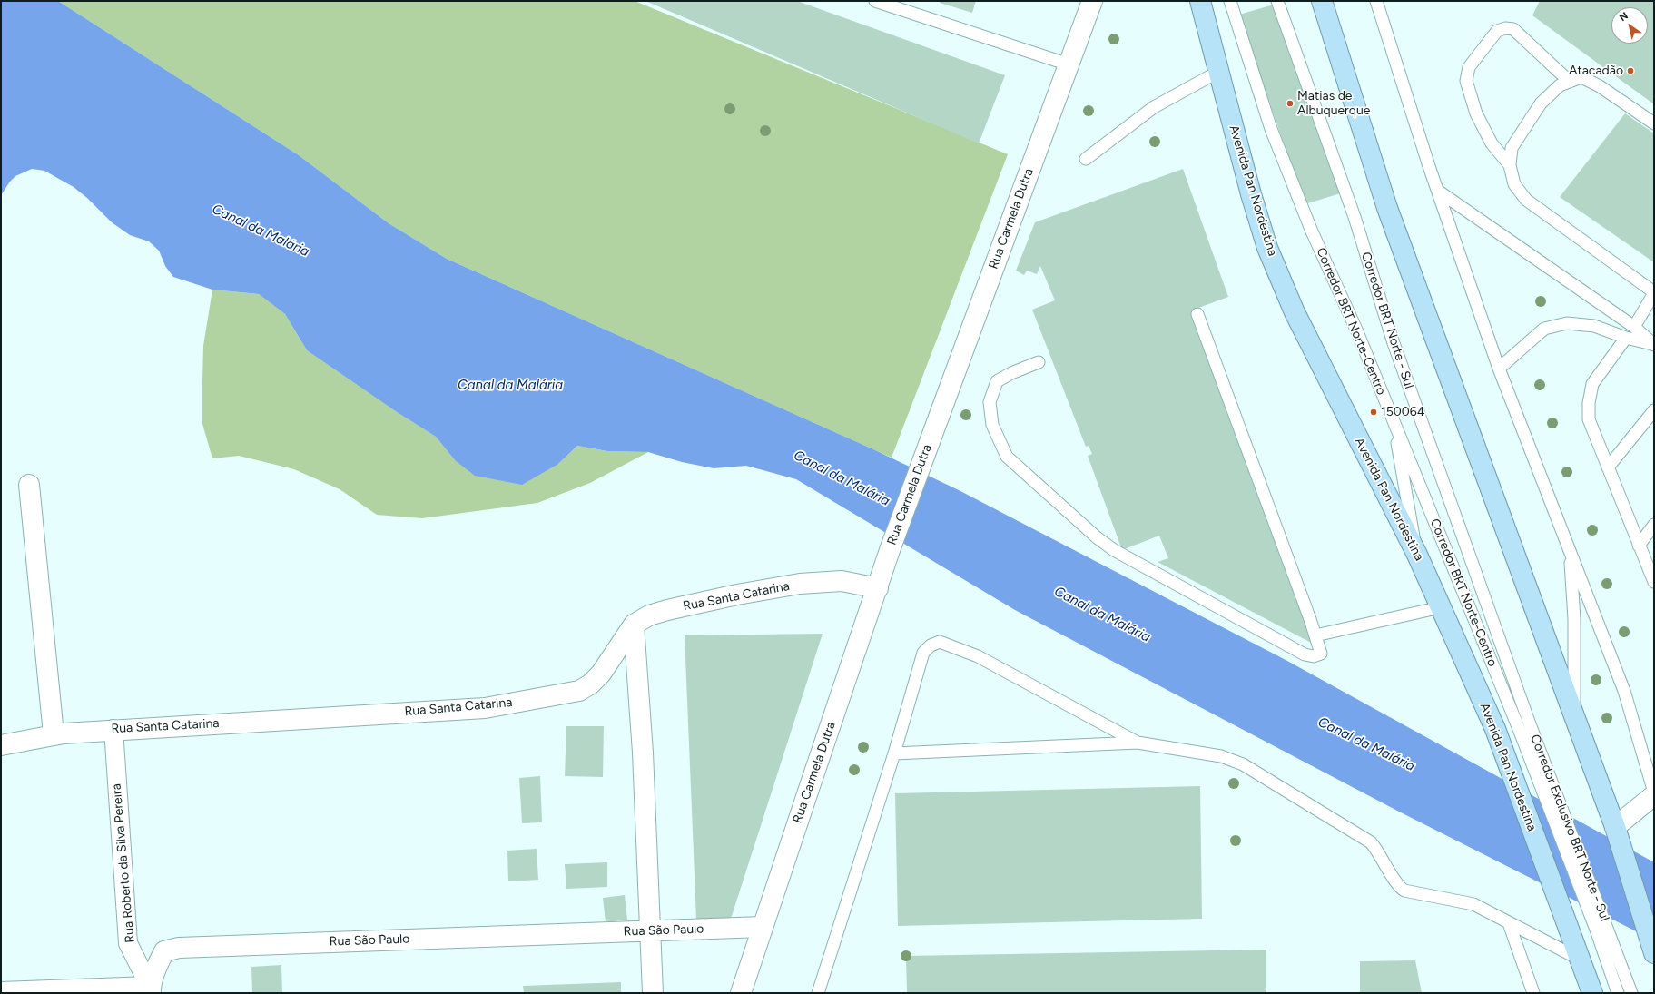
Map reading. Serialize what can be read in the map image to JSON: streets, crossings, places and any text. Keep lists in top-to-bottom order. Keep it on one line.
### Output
{"streets":{"highway":["Avenida Pan Nordestina"],"street":["Rua Carmela Dutra","Rua Santa Catarina","Rua Roberto da Silva Pereira","Rua São Paulo"],"lane":["Corredor BRT Norte - Sul","Corredor BRT Norte-Centro","Corredor Exclusivo BRT Norte - Sul"]},"crossings":[["Rua Carmela Dutra","Rua Santa Catarina"],["Rua Carmela Dutra","Rua São Paulo"],["Corredor BRT Norte - Sul","Corredor Exclusivo BRT Norte - Sul"],["Rua Santa Catarina","Rua Roberto da Silva Pereira"],["Rua Roberto da Silva Pereira","Rua São Paulo"]],"water":["Canal da Malária"],"places":["Atacadão","Matias de Albuquerque","150064"],"north":"top left"}
